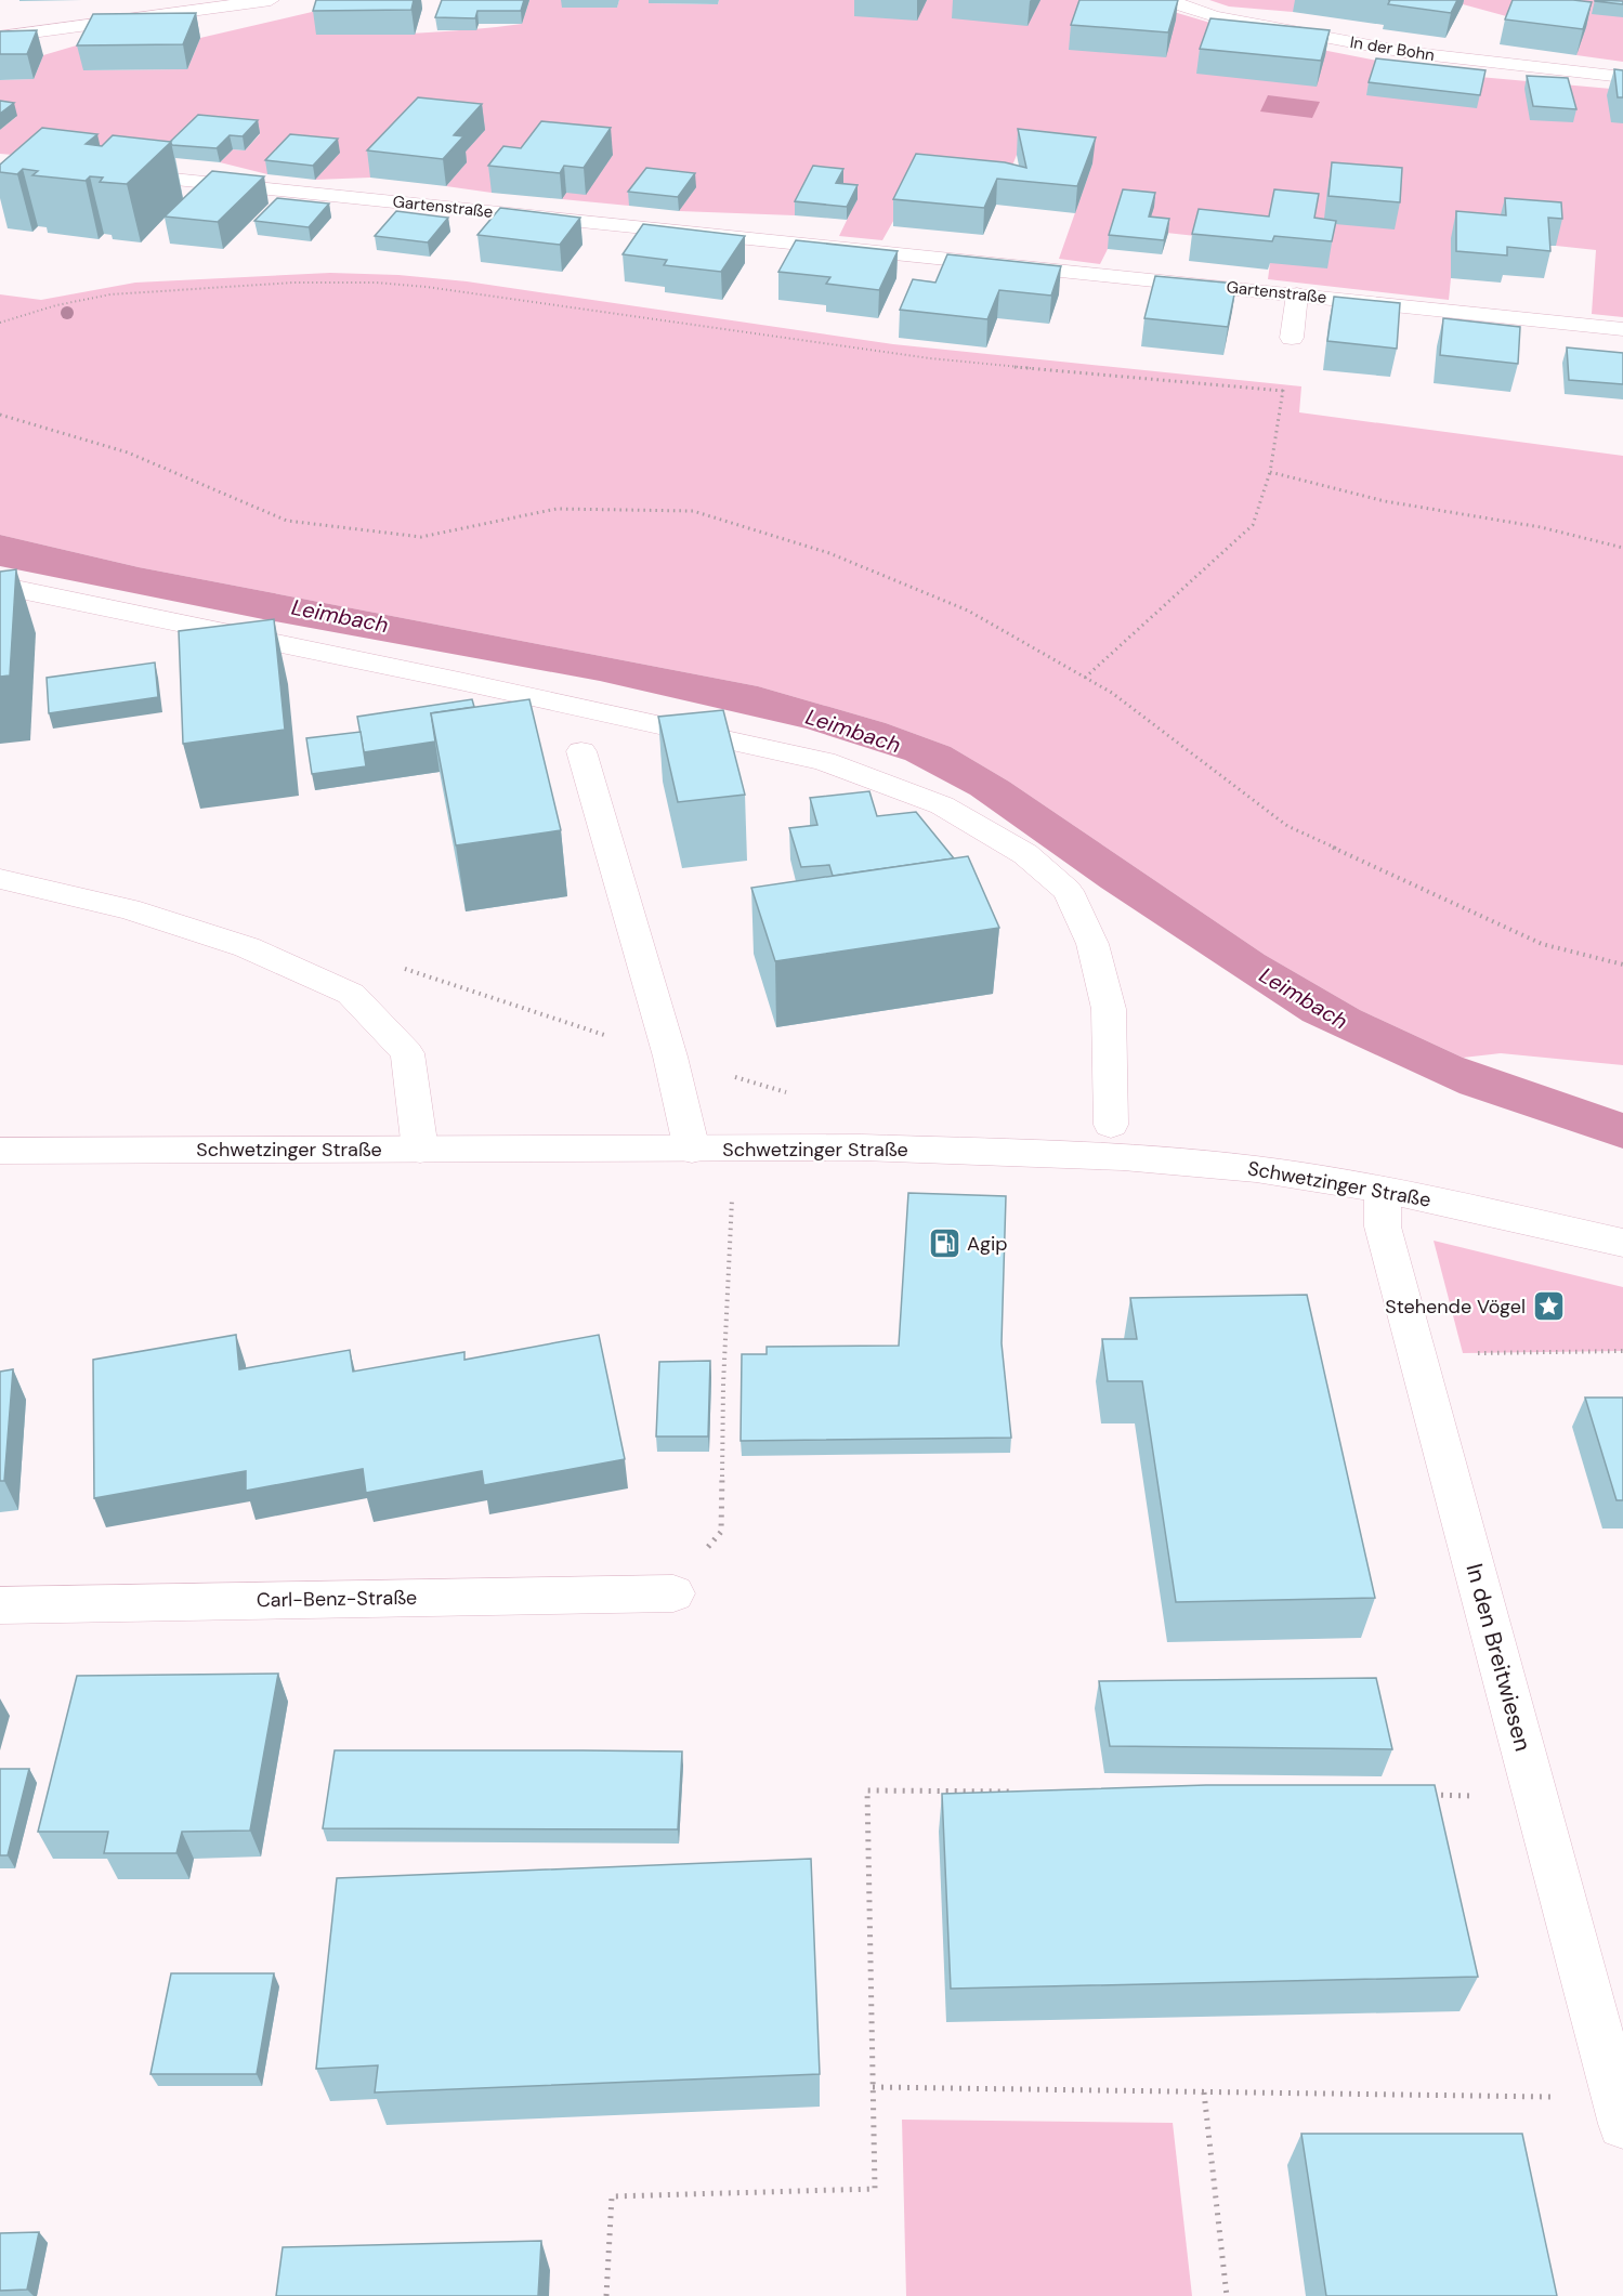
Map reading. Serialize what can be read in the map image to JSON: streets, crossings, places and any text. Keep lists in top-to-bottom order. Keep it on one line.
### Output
{"streets":{"street":["In der Bohn","Gartenstraße","Schwetzinger Straße","Carl-Benz-Straße","In den Breitwiesen"]},"crossings":[["Schwetzinger Straße","In den Breitwiesen"]],"water":["Leimbach"],"places":{"fuel station":["Agip"],"place":["Stehende Vögel"]}}
